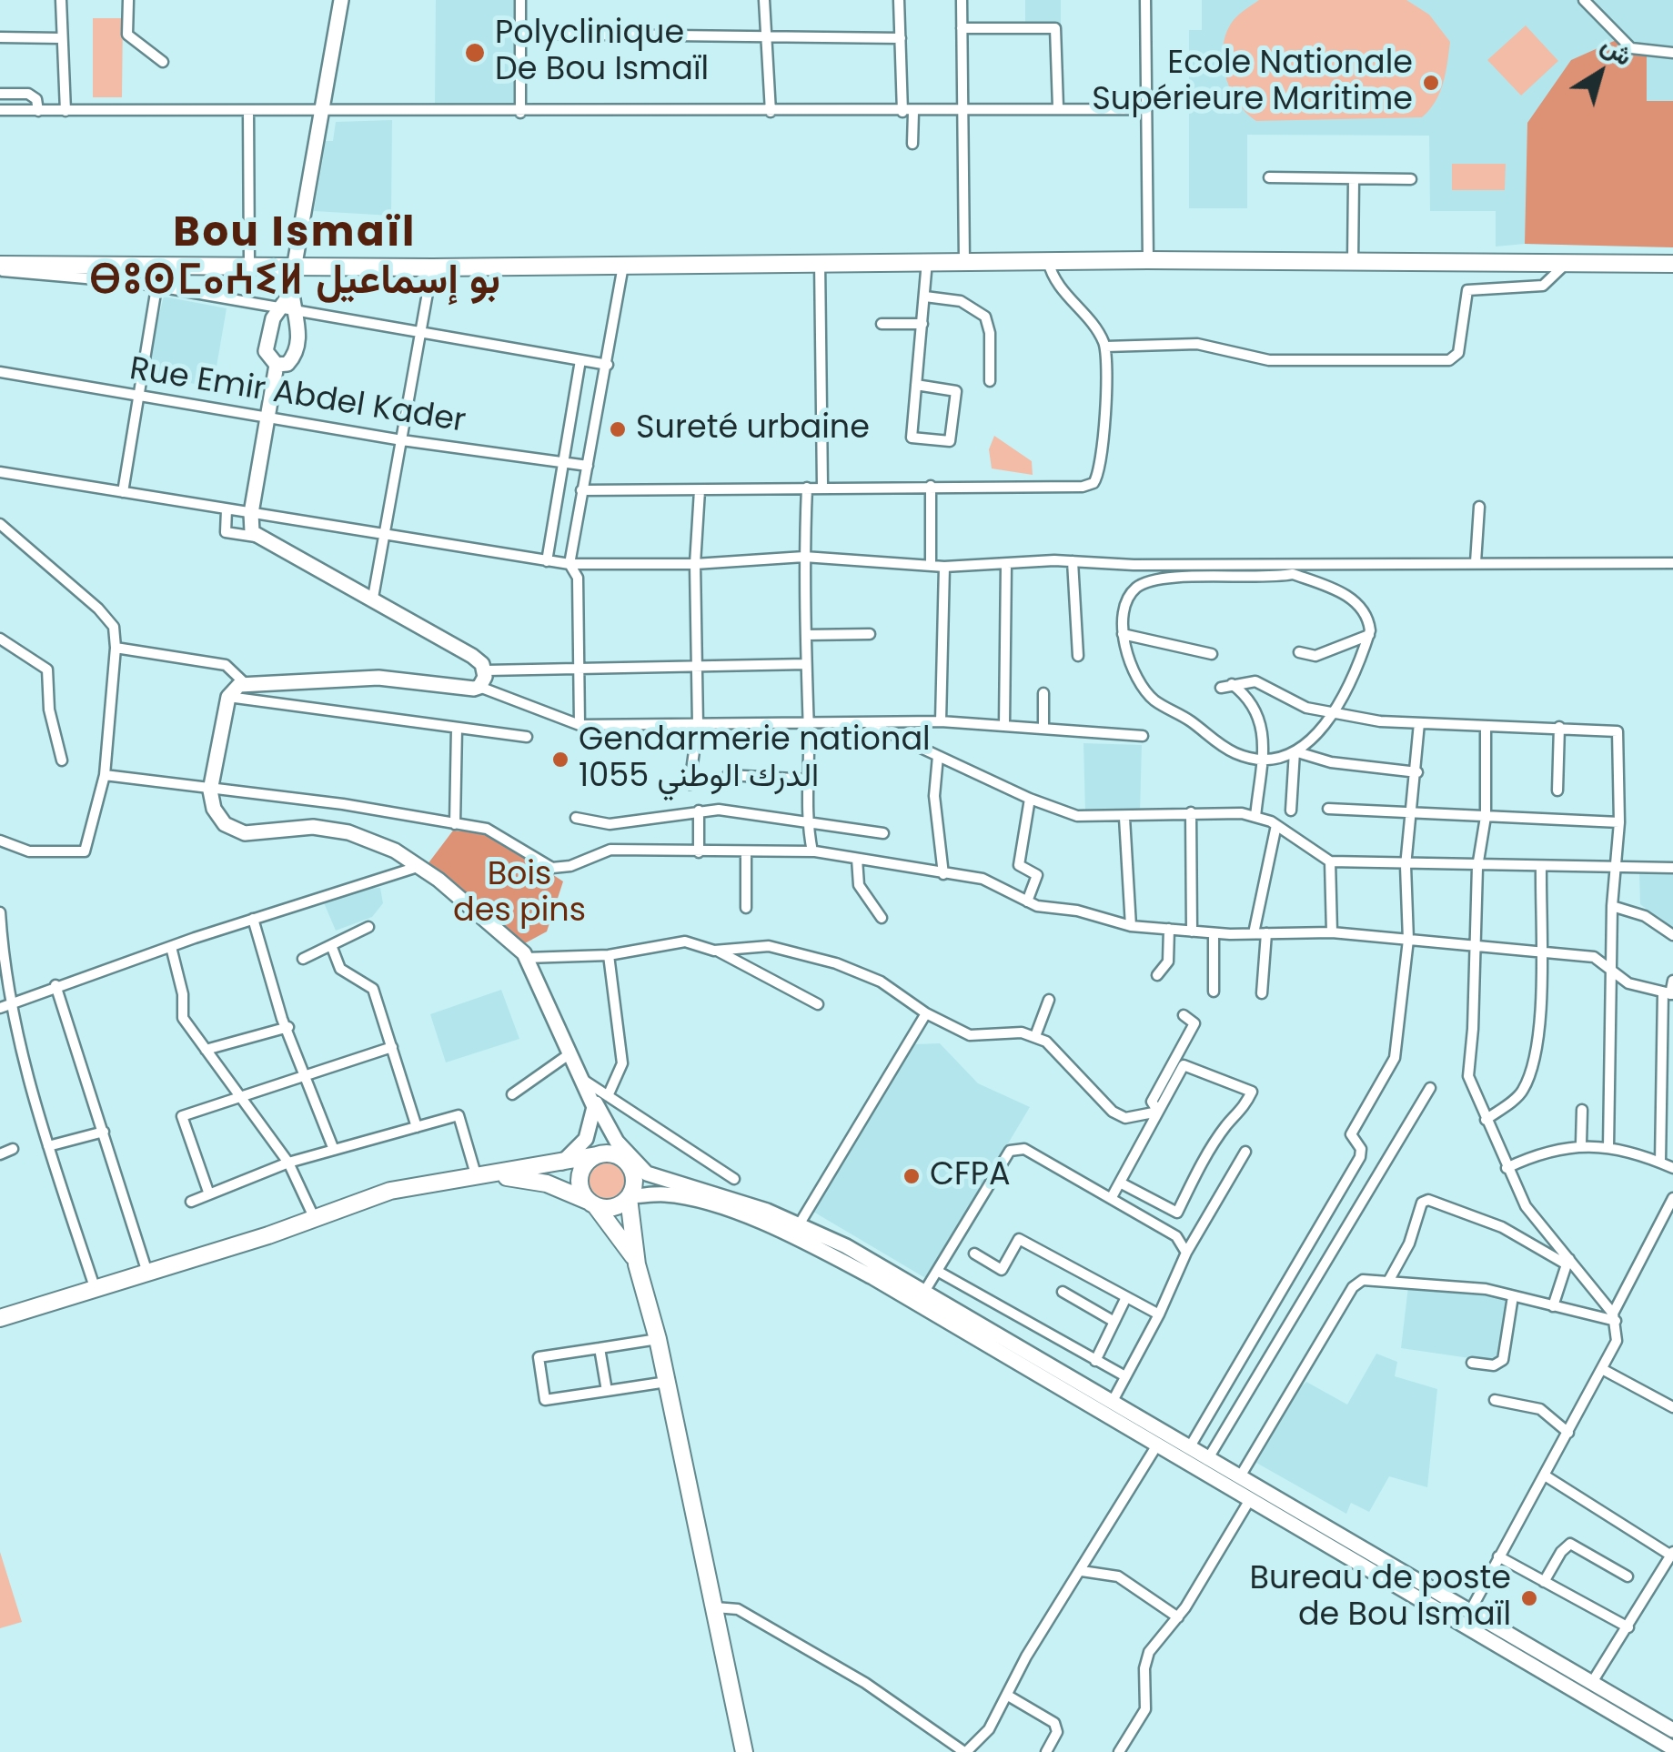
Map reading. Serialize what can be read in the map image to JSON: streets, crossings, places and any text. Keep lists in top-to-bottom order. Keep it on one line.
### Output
{"streets":{"street":["Rue Emir Abdel Kader"]},"districts":["Bou Ismaïl ⴱⵓⵙⵎⴰⵄⵉⵍ بو إسماعيل"],"parks":["Bois des pins"],"places":["Polyclinique De Bou Ismaïl","Ecole Nationale Supérieure Maritime","Sureté urbaine","Gendarmerie national 1055 الدرك الوطني","CFPA","Bureau de poste de Bou Ismaïl"],"north":"top right"}
